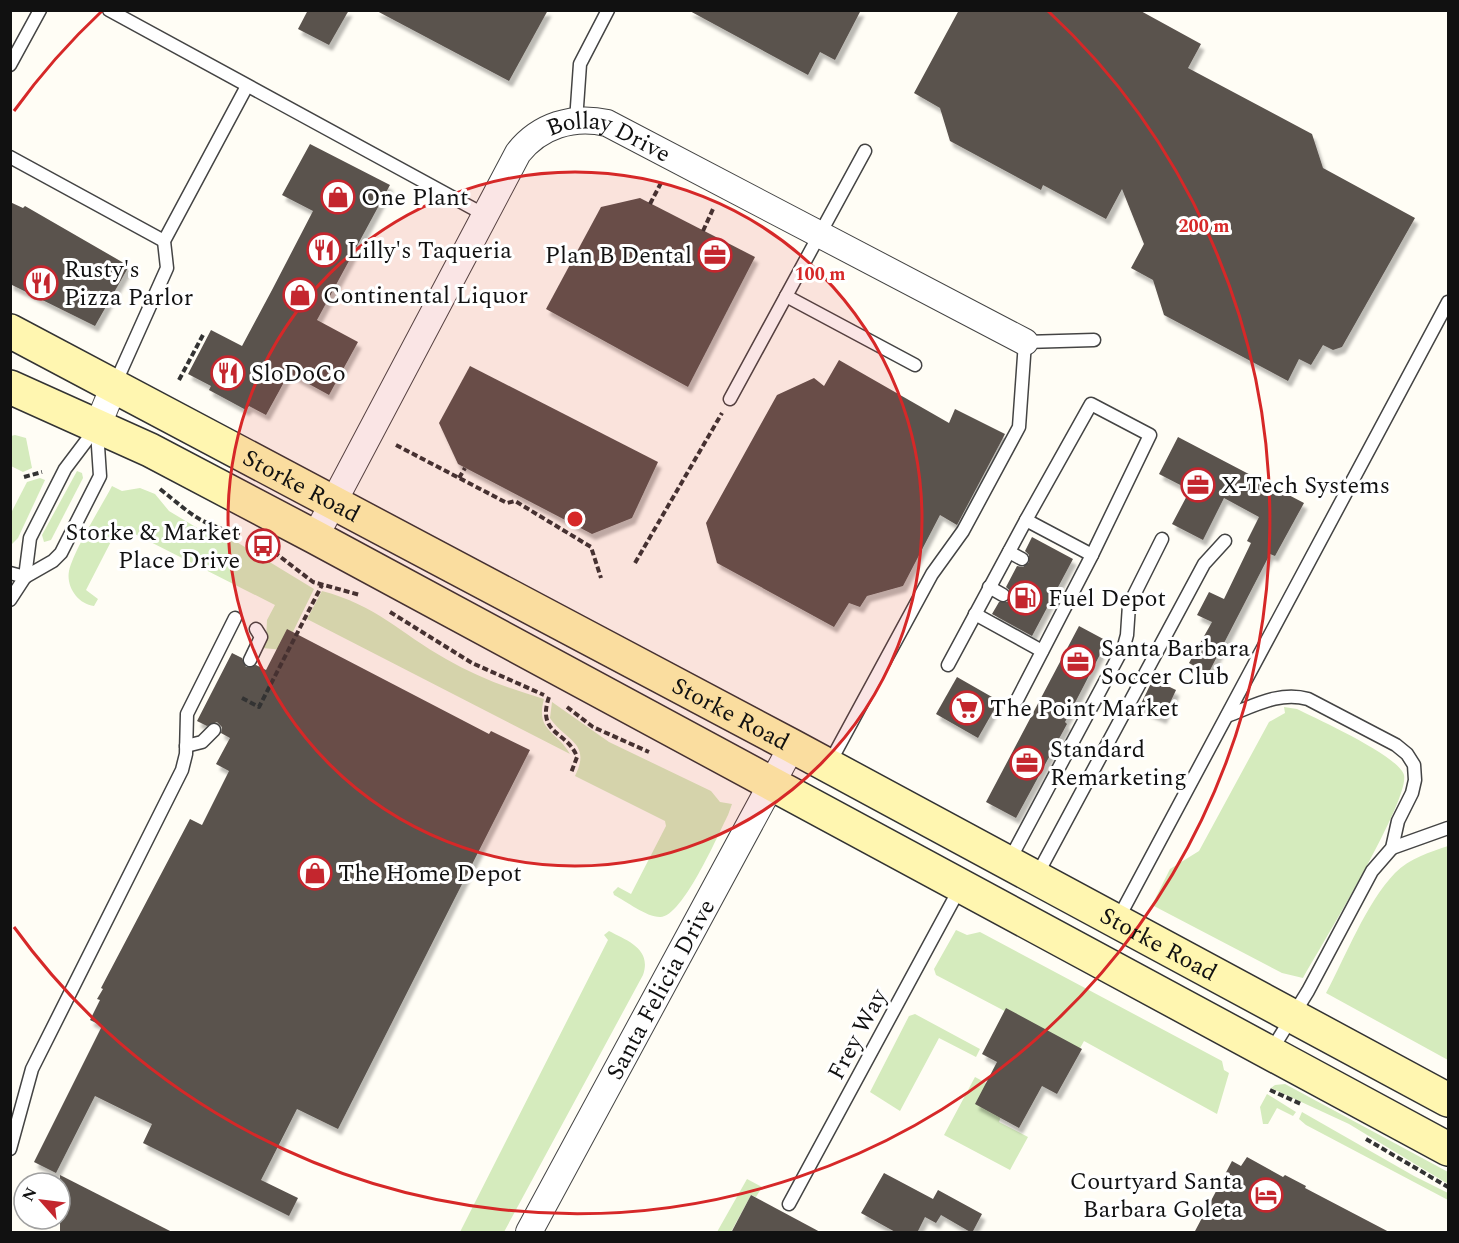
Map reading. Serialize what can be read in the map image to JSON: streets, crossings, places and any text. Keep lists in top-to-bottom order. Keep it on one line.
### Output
{"streets":{"main road":["Storke Road"],"street":["Bollay Drive","Santa Felicia Drive"],"lane":["Frey Way"]},"crossings":[["Bollay Drive","Storke Road"],["Storke Road","Santa Felicia Drive"],["Storke Road","Frey Way"]],"places":{"shop":["One Plant","Continental Liquor","The Home Depot"],"restaurant":["Lilly's Taqueria","Rusty's Pizza Parlor","SloDoCo"],"office":["Plan B Dental","X-Tech Systems","Santa Barbara Soccer Club","Standard Remarketing"],"bus stop":["Storke & Market Place Drive"],"fuel station":["Fuel Depot"],"supermarket":["The Point Market"],"hotel":["Courtyard Santa Barbara Goleta"]},"north":"top left","rings":["200 m","100 m"]}
